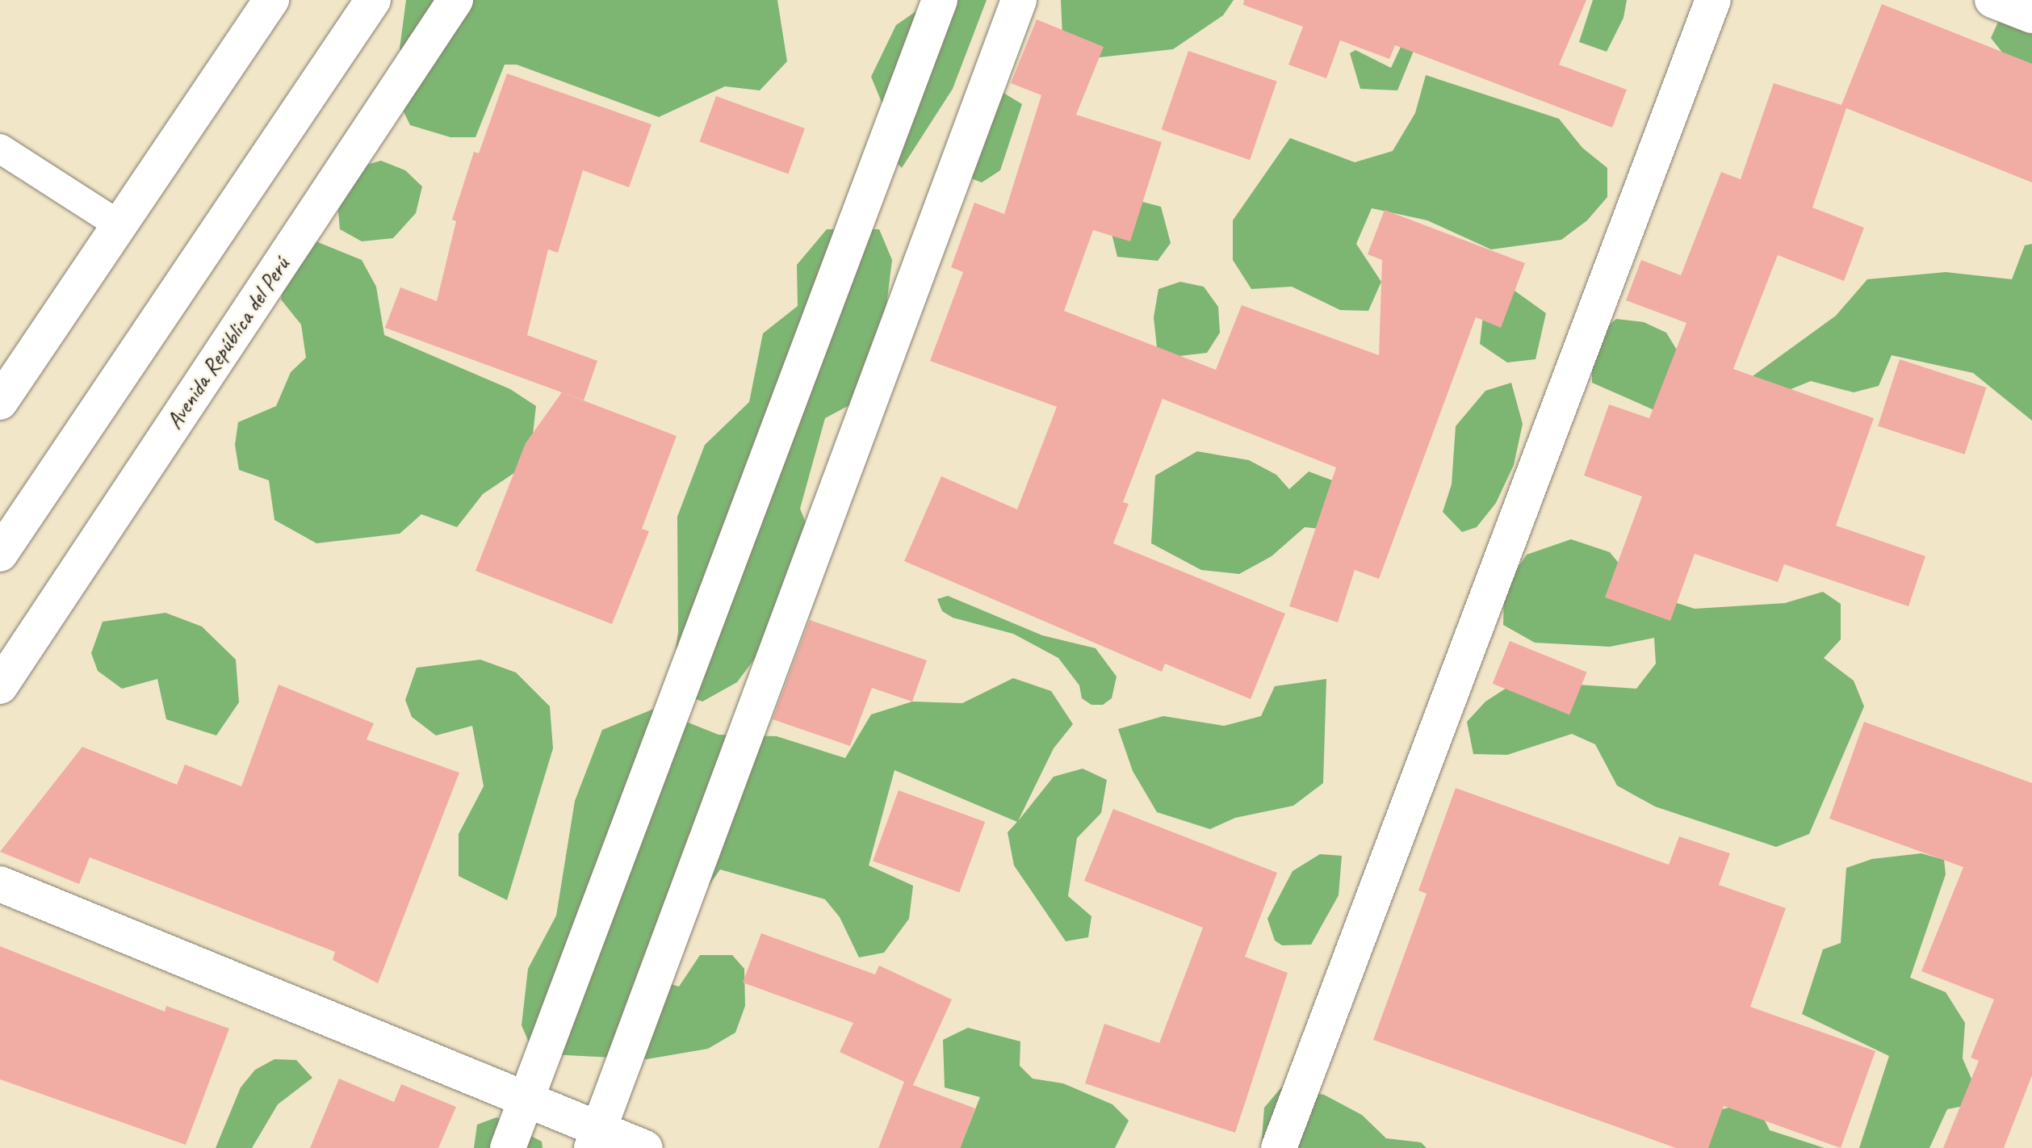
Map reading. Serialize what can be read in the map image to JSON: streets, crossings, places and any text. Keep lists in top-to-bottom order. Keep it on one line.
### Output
{"streets":{"main road":["Avenida República del Perú"]}}
